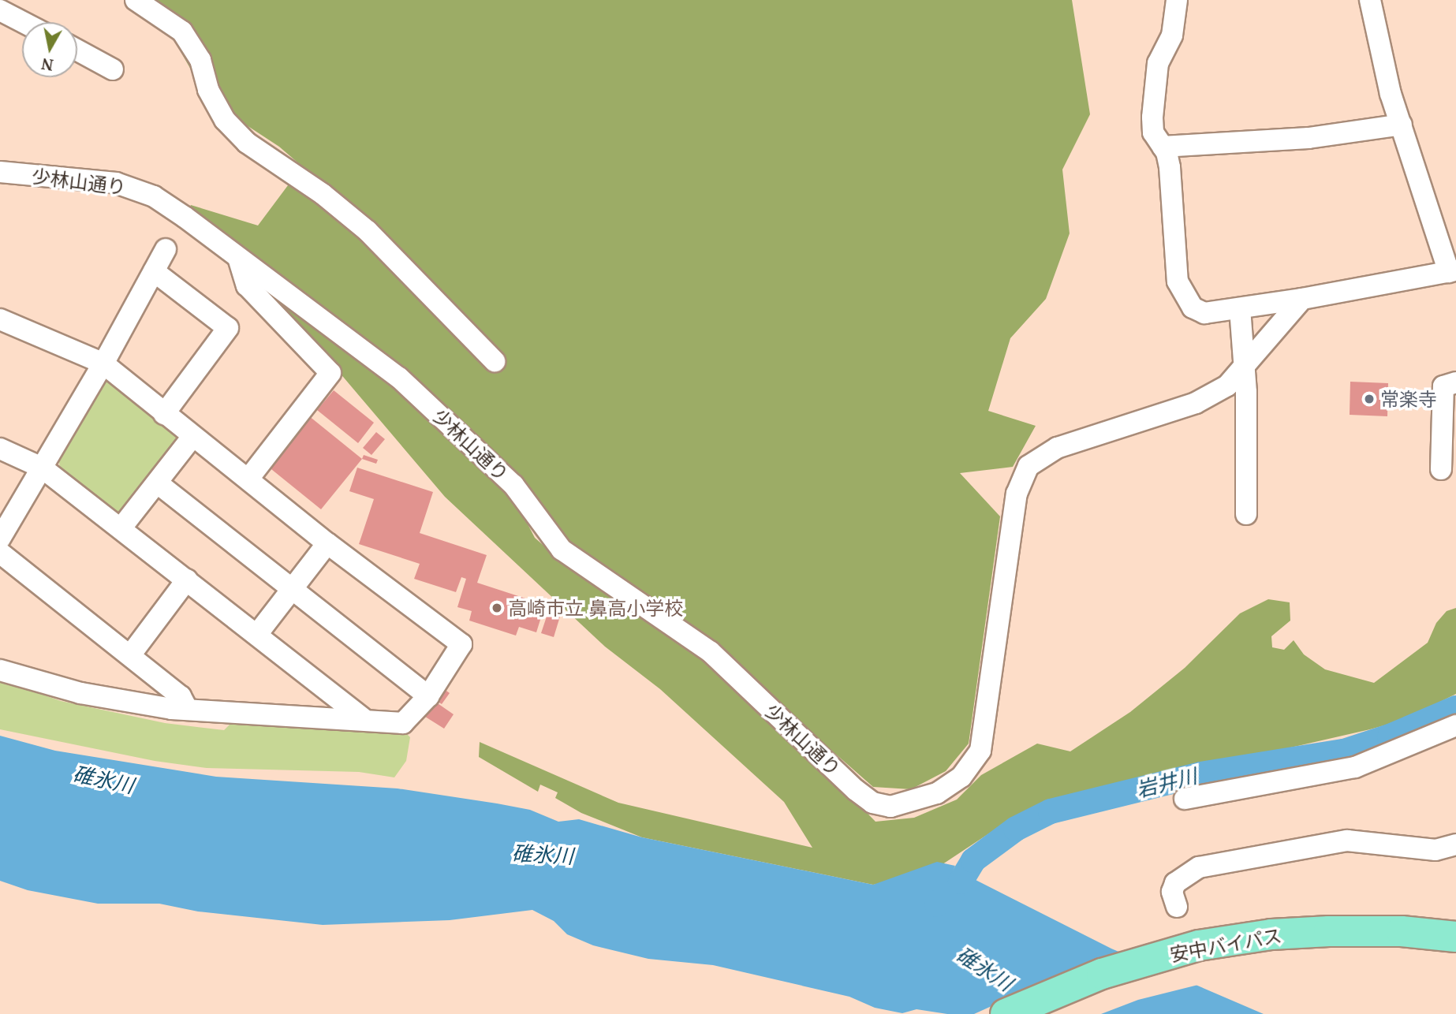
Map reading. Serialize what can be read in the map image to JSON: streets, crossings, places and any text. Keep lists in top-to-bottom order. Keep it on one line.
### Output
{"streets":{"highway":["安中バイパス"],"street":["少林山通り"]},"water":["碓氷川","岩井川"],"places":["常楽寺","高崎市立 鼻高小学校"],"north":"bottom"}
